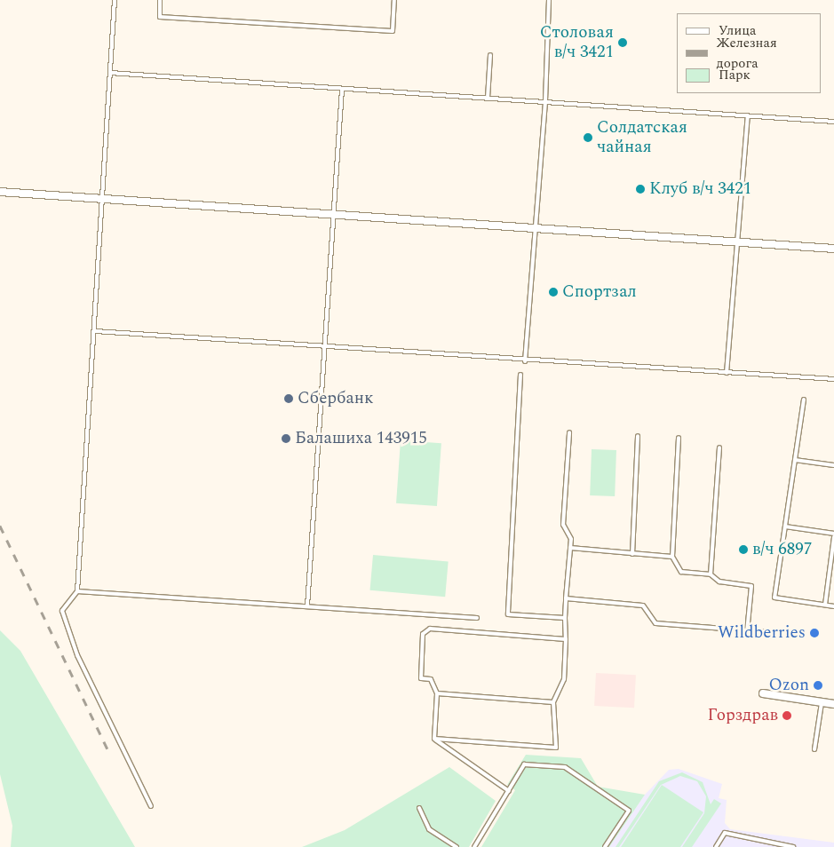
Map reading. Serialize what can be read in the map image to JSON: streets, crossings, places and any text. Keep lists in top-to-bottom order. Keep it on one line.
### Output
{"places":["Столовая в/ч 3421","Солдатская чайная","Клуб в/ч 3421","Спортзал","Сбербанк","Балашиха 143915","в/ч 6897","Wildberries","Ozon","Горздрав"],"legend":["Улица","Железная дорога","Парк"]}
